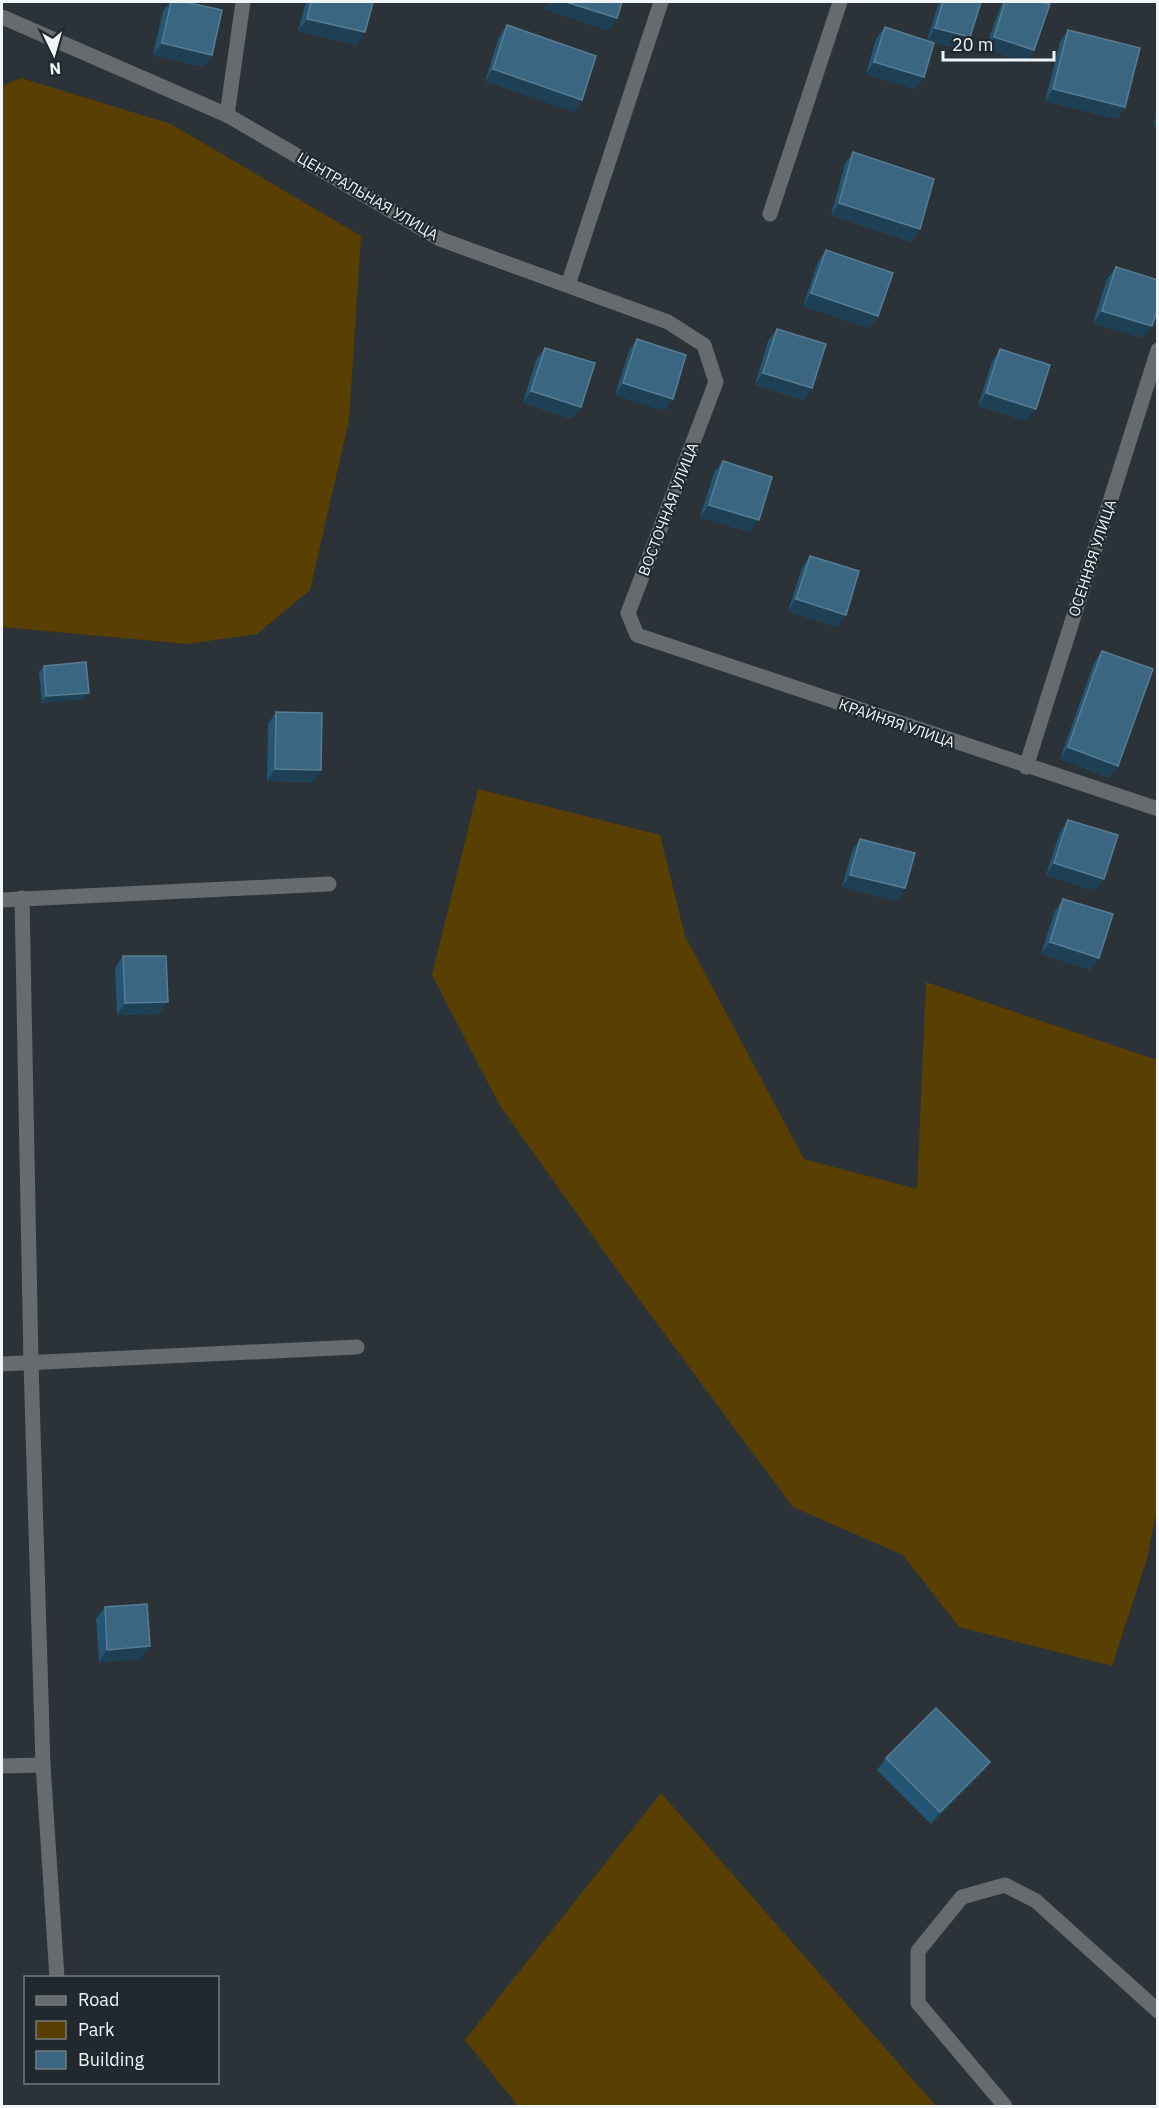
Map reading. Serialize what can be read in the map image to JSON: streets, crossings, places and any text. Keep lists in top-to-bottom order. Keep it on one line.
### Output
{"streets":{"street":["ЦЕНТРАЛЬНАЯ УЛИЦА","ВОСТОЧНАЯ УЛИЦА","ОСЕННЯЯ УЛИЦА","КРАЙНЯЯ УЛИЦА"]},"crossings":[["ЦЕНТРАЛЬНАЯ УЛИЦА","ВОСТОЧНАЯ УЛИЦА"],["ВОСТОЧНАЯ УЛИЦА","КРАЙНЯЯ УЛИЦА"],["ОСЕННЯЯ УЛИЦА","КРАЙНЯЯ УЛИЦА"]],"legend":["Road","Park","Building"],"scale_bar":"20 m","north":"bottom"}
